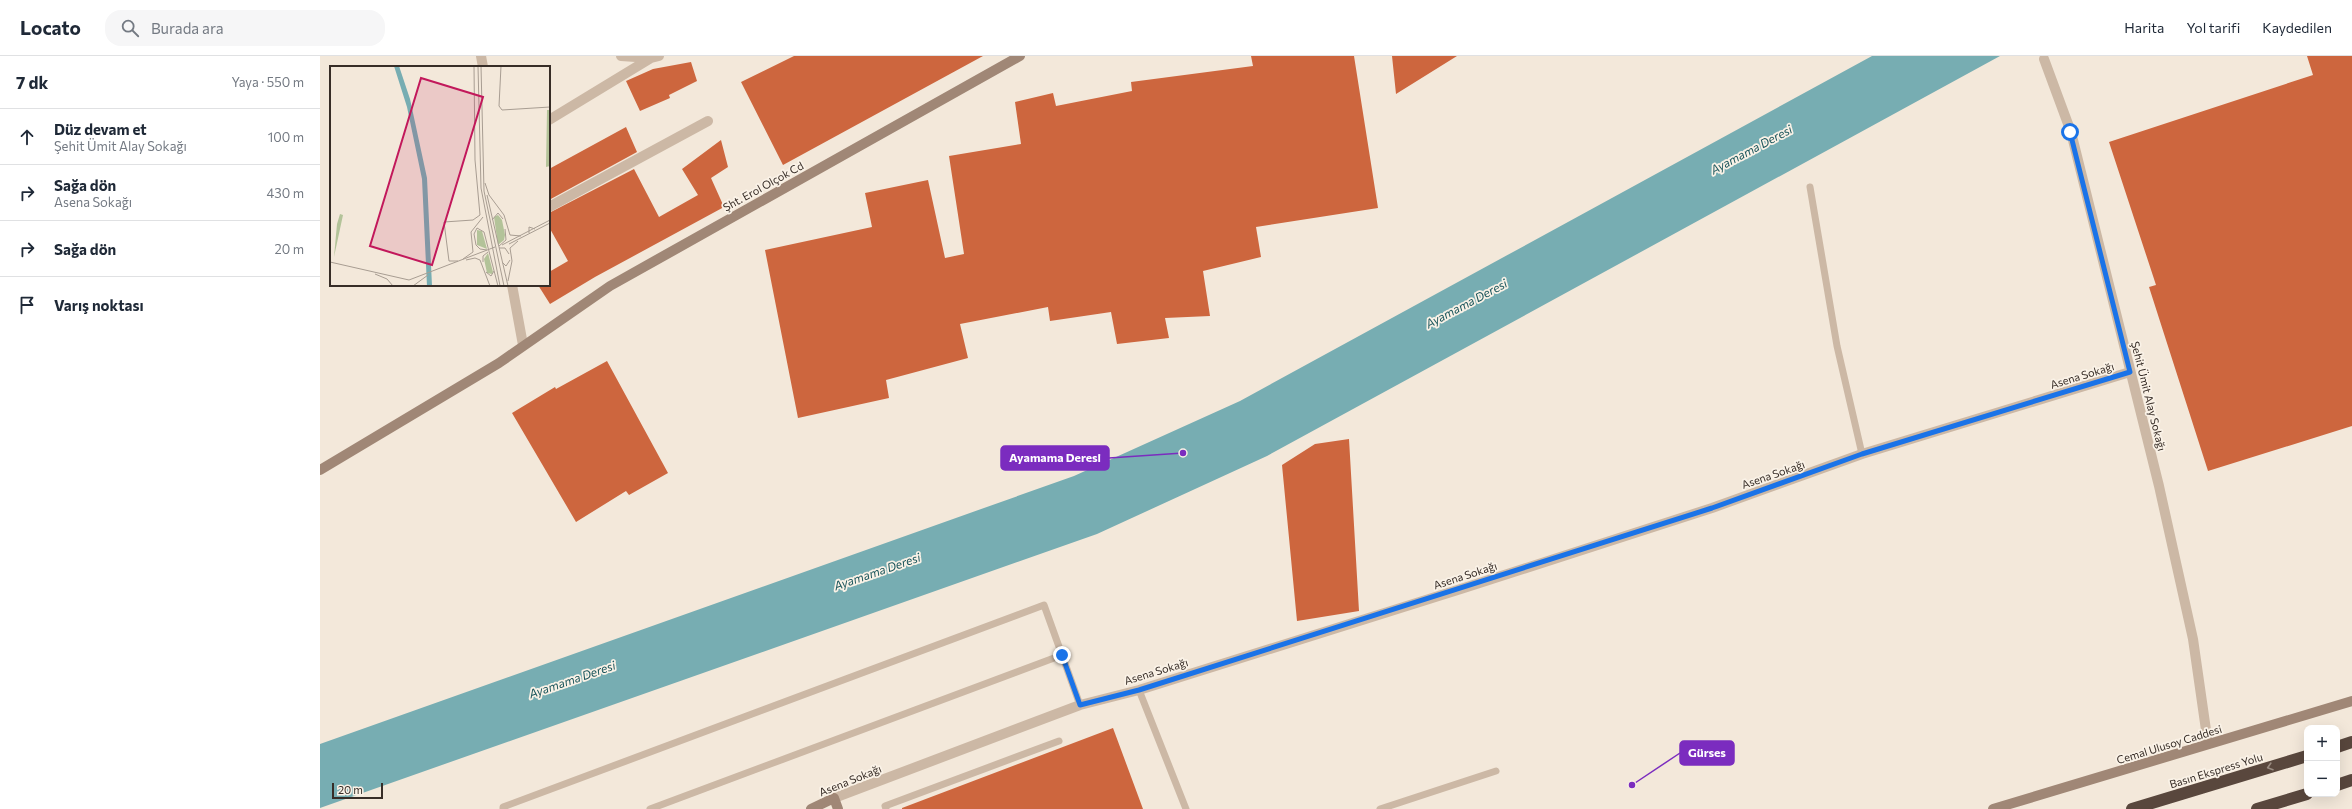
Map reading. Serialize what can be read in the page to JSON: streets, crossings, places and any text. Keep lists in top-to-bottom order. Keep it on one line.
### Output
{"streets":{"highway":["Basın Ekspress Yolu"],"street":["Şht. Erol Olçok Cd","Asena Sokağı","Şehit Ümit Alay Sokağı","Cemal Ulusoy Caddesi"]},"crossings":[["Asena Sokağı","Şehit Ümit Alay Sokağı"],["Şehit Ümit Alay Sokağı","Cemal Ulusoy Caddesi"]],"one_way":["Basın Ekspress Yolu"],"water":["Ayamama Deresi"],"places":["Ayamama Deresi","Gürses"],"scale_bar":"20 m","page":{"header":"Locato","search":"Burada ara","nav":["Harita","Yol tarifi","Kaydedilen"],"heading":["7 dk","Yaya · 550 m"],"list":[["Düz devam et","Şehit Ümit Alay Sokağı","100 m"],["Sağa dön","Asena Sokağı","430 m"],["Sağa dön","20 m"],"Varış noktası"],"map_buttons":["+","−"],"scale":"20 m"}}
